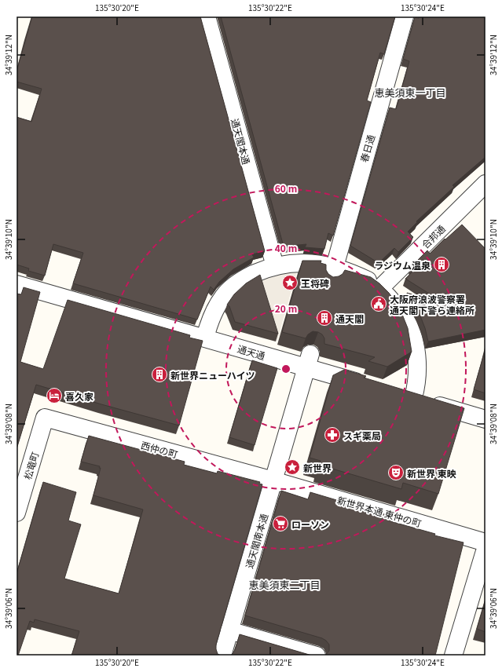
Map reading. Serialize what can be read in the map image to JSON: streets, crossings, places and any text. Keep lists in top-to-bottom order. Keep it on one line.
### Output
{"streets":{"street":["通天閣本通","春日通","合邦通","通天通","西仲の町","松竜町","新世界本通 東仲の町","通天閣南本通"]},"crossings":[["通天通","通天閣南本通"],["西仲の町","松竜町"],["西仲の町","新世界本通 東仲の町"],["西仲の町","通天閣南本通"],["新世界本通 東仲の町","通天閣南本通"]],"districts":["恵美須東一丁目","恵美須東二丁目"],"places":{"building":["ラジウム温泉","通天閣","新世界ニューハイツ"],"place":["王将碑","新世界"],"public building":["大阪府浪波警察署 通天閣下警ら連絡所"],"hotel":["喜久家"],"pharmacy":["スギ薬局"],"theatre":["新世界 東映"],"supermarket":["ローソン"]},"coordinates":["135°30'20\"E","135°30'22\"E","135°30'24\"E","34°39'12\"N","34°39'10\"N","34°39'08\"N","34°39'06\"N"],"rings":["60 m","40 m","20 m"]}
